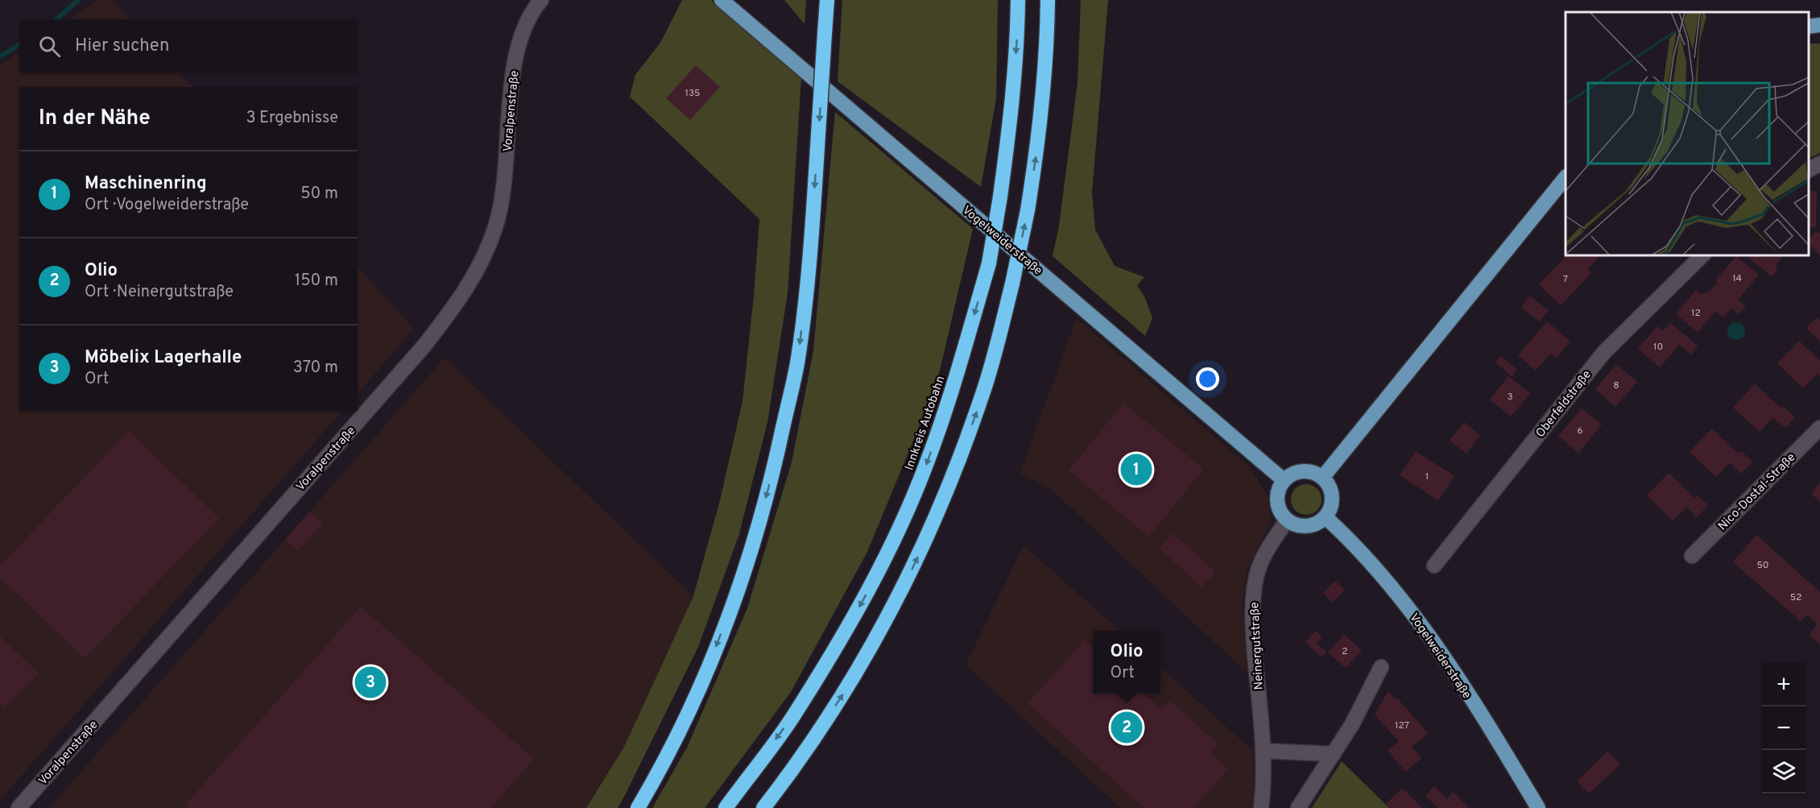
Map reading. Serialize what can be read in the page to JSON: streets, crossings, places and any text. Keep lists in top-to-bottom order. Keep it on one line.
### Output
{"streets":{"highway":["Innkreis Autobahn"],"main road":["Vogelweiderstraße"],"street":["Voralpenstraße","Oberfeldstraße","Nico-Dostal-Straße","Neinergutstraße"]},"crossings":[["Vogelweiderstraße","Neinergutstraße"]],"house_numbers":["135","14","7","12","10","8","3","6","1","50","52","2","127"],"page":{"search":"Hier suchen","heading":["In der Nähe","3 Ergebnisse"],"list":[{"mark":"1","name":"Maschinenring","note":"Ort · Vogelweiderstraße","value":"50 m"},{"mark":"2","name":"Olio","note":"Ort · Neinergutstraße","value":"150 m"},{"mark":"3","name":"Möbelix Lagerhalle","note":"Ort","value":"370 m"}],"pins":["1","3","2"],"popup":["Olio","Ort"],"map_buttons":["+","−"]}}
